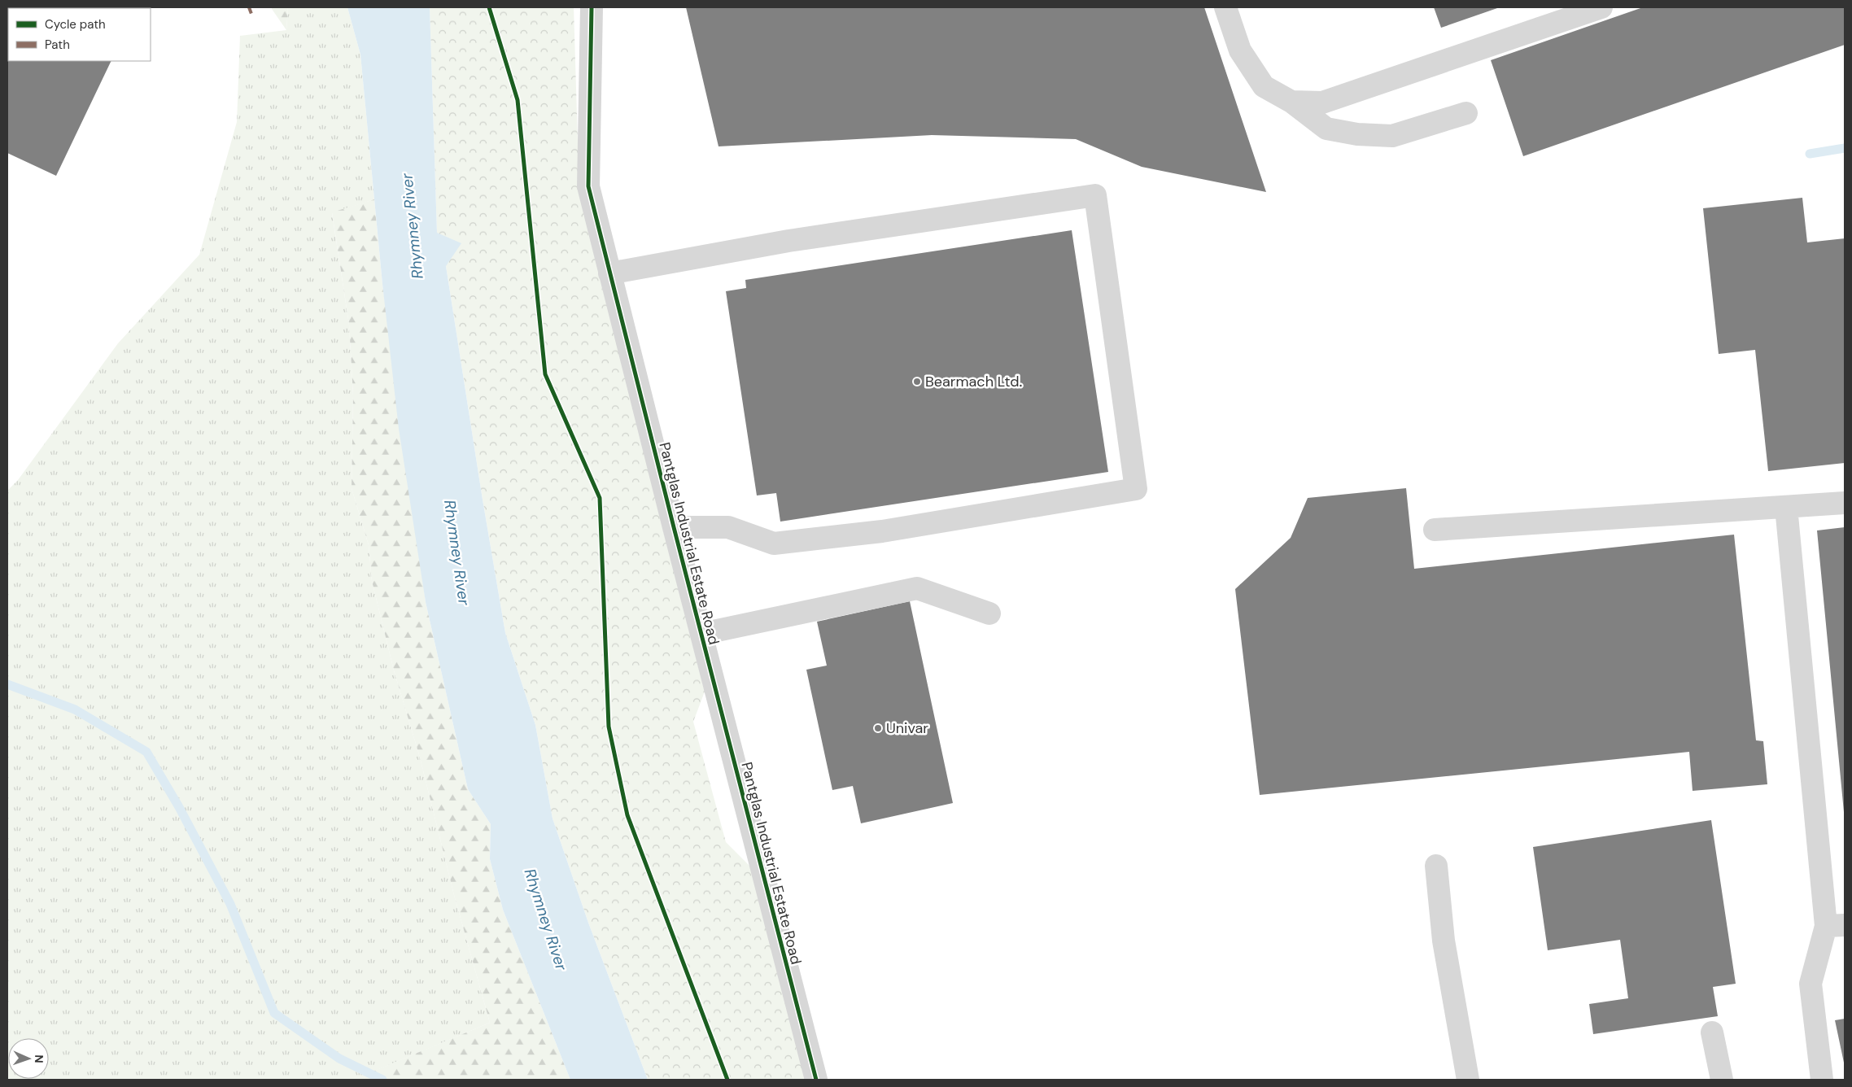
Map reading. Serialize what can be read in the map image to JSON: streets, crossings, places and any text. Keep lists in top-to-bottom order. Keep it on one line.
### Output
{"streets":{"street":["Pantglas Industrial Estate Road"]},"water":["Rhymney River"],"places":["Bearmach Ltd.","Univar"],"legend":["Cycle path","Path"],"north":"right"}
